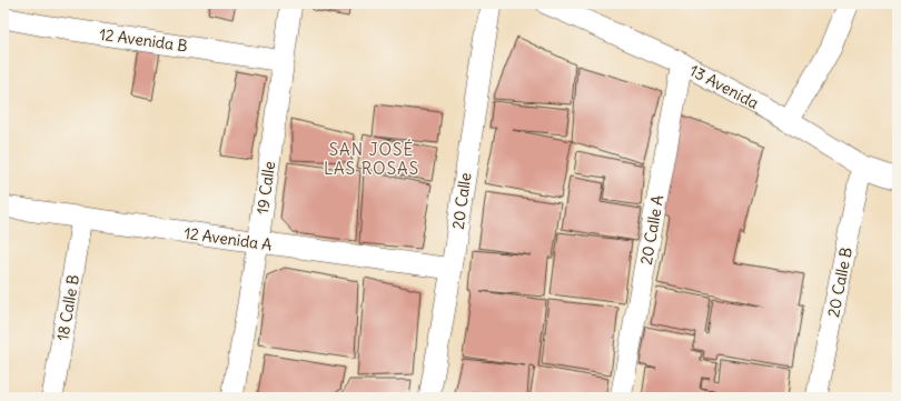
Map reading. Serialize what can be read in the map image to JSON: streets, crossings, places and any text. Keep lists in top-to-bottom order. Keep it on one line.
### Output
{"streets":{"street":["12 Avenida B","13 Avenida","19 Calle","20 Calle","20 Calle A","12 Avenida A","20 Calle B","18 Calle B"]},"crossings":[["12 Avenida B","19 Calle"],["13 Avenida","20 Calle A"],["13 Avenida","20 Calle B"],["19 Calle","12 Avenida A"],["20 Calle","12 Avenida A"],["12 Avenida A","18 Calle B"]],"districts":["SAN JOSÉ LAS ROSAS"]}
